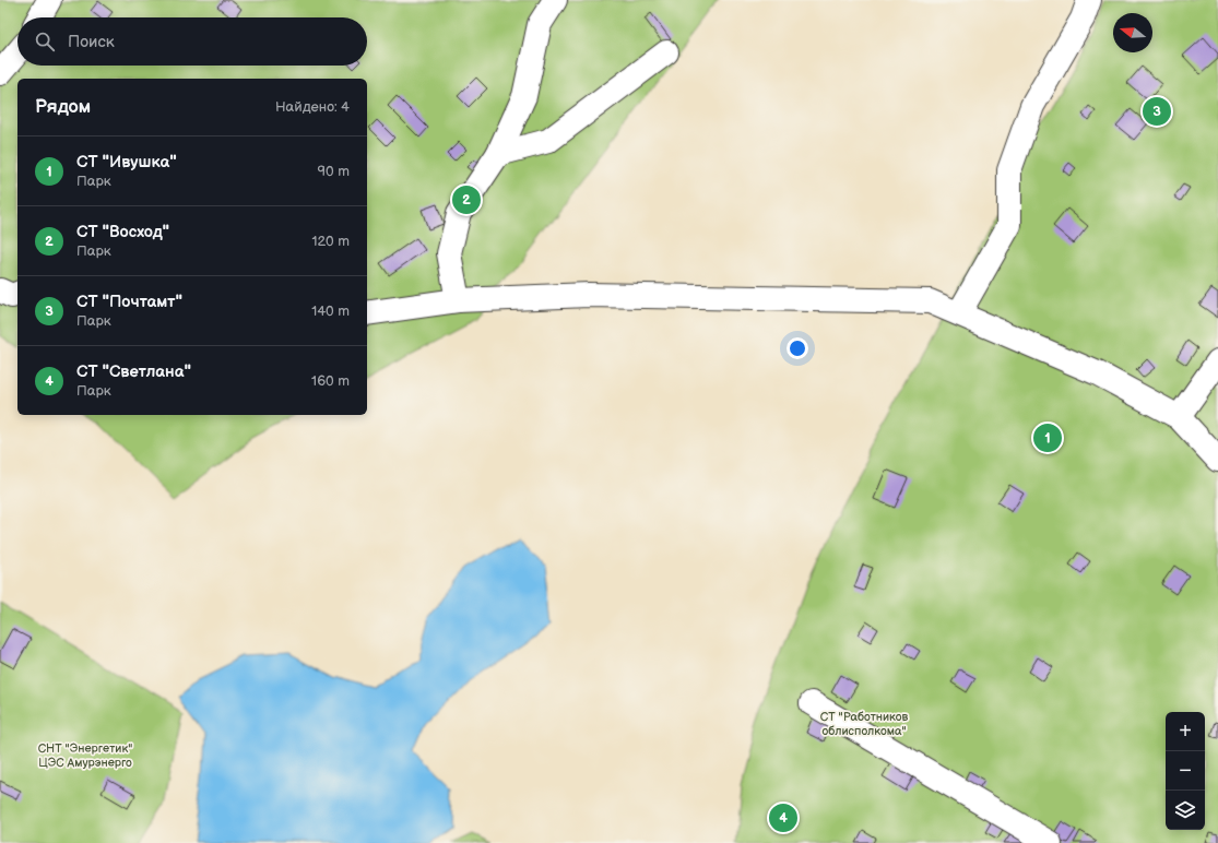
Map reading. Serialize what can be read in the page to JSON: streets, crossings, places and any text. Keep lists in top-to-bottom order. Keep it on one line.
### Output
{"parks":["СТ \"Работников облисполкома\"","СНТ \"Энергетик\" ЦЭС Амурэнерго"],"north":"left","page":{"search":"Поиск","heading":["Рядом","Найдено: 4"],"pins":["3","2","1","4"],"list":[{"mark":"1","name":"СТ \"Ивушка\"","note":"Парк","value":"90 m"},{"mark":"2","name":"СТ \"Восход\"","note":"Парк","value":"120 m"},{"mark":"3","name":"СТ \"Почтамт\"","note":"Парк","value":"140 m"},{"mark":"4","name":"СТ \"Светлана\"","note":"Парк","value":"160 m"}],"map_buttons":["+","−"]}}
